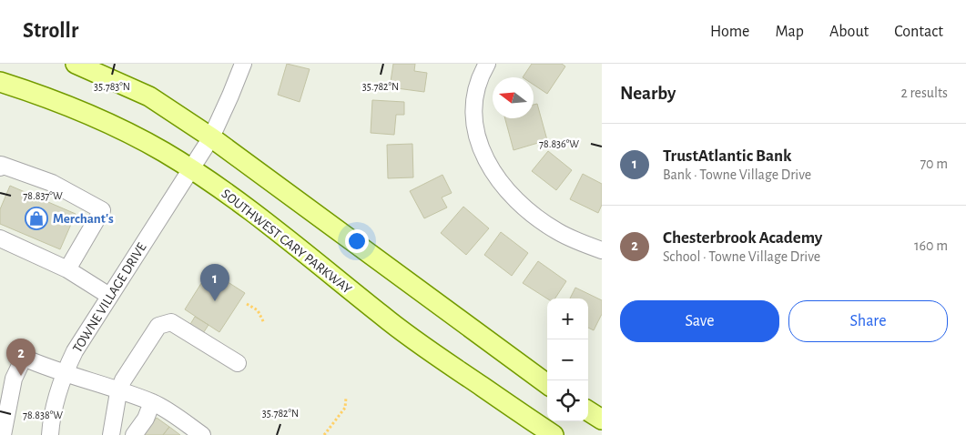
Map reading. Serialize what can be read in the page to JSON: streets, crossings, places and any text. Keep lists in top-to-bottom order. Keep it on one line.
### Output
{"streets":{"main road":["SOUTHWEST CARY PARKWAY"],"street":["TOWNE VILLAGE DRIVE"]},"crossings":[["SOUTHWEST CARY PARKWAY","TOWNE VILLAGE DRIVE"]],"places":{"shop":["Merchant's"]},"north":"left","page":{"header":"Strollr","nav":["Home","Map","About","Contact"],"heading":["Nearby","2 results"],"list":[{"mark":"1","name":"TrustAtlantic Bank","note":"Bank · Towne Village Drive","value":"70 m"},{"mark":"2","name":"Chesterbrook Academy","note":"School · Towne Village Drive","value":"160 m"}],"pins":["1","2"],"buttons":["Save","Share"],"map_buttons":["+","−"]},"coordinates":["35.783°N","35.782°N","78.836°W","78.837°W","78.838°W"]}
